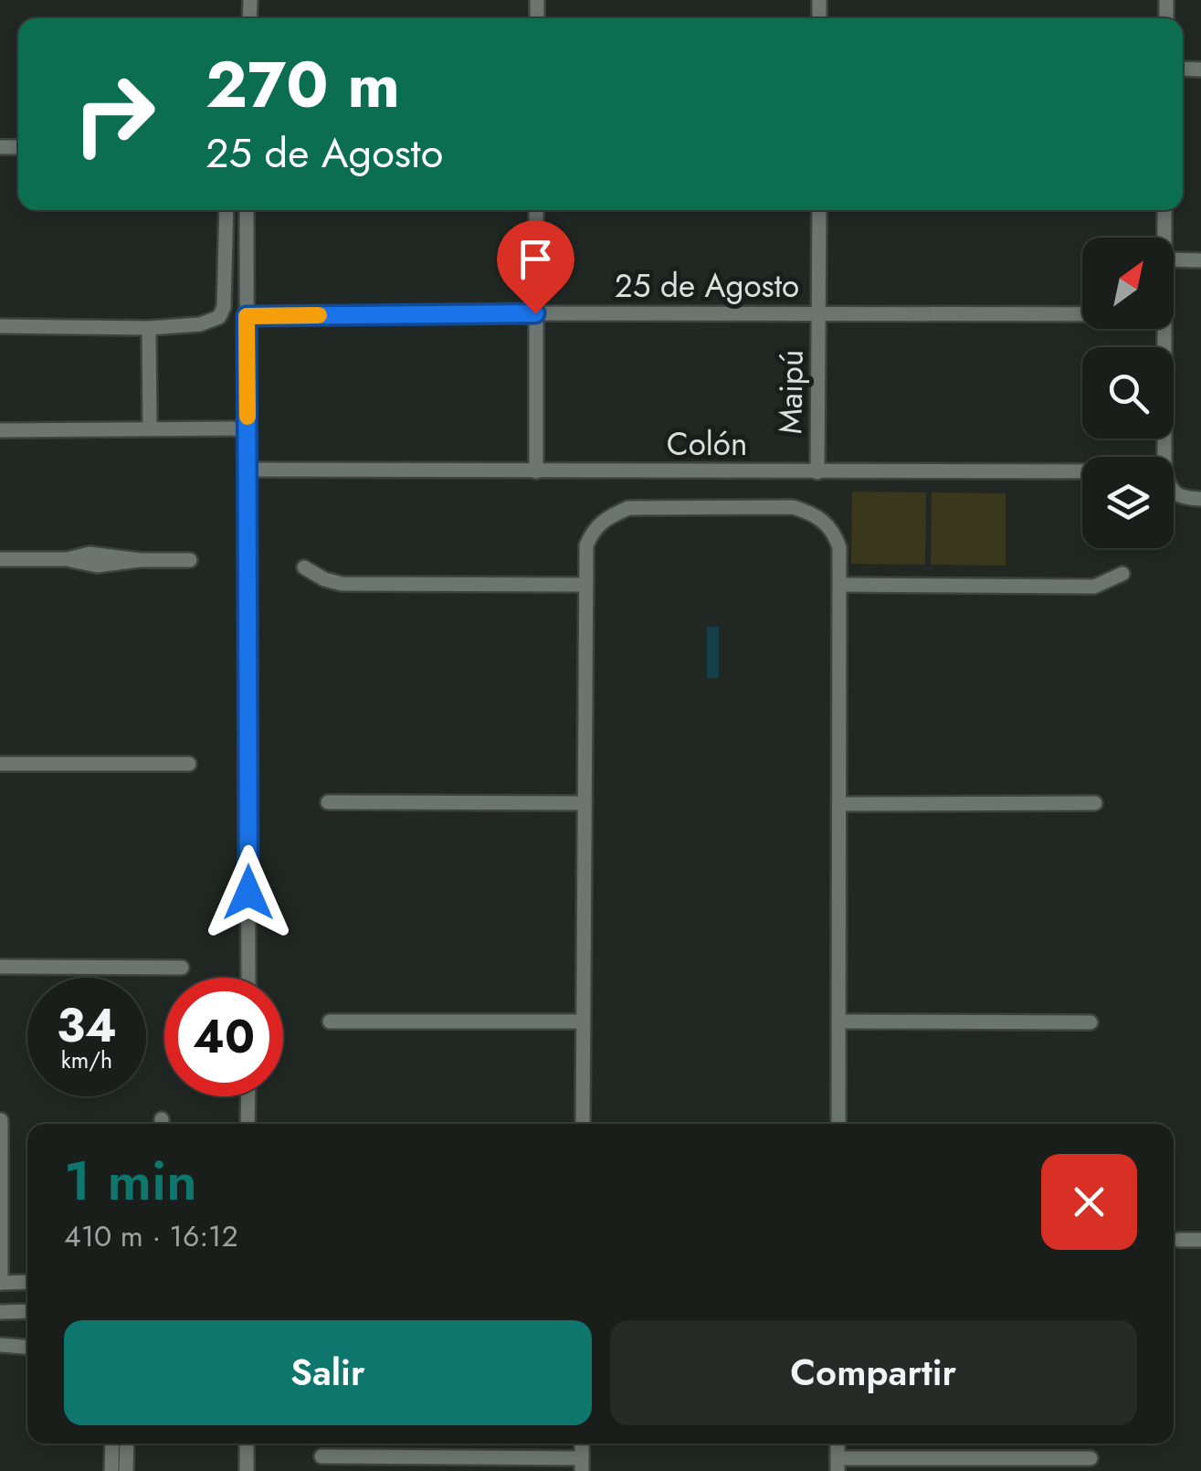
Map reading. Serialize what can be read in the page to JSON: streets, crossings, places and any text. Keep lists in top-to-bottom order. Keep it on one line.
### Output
{"streets":{"street":["25 de Agosto","Maipú","Colón"]},"crossings":[["25 de Agosto","Maipú"],["Maipú","Colón"]],"north":"top right","page":{"turn":["270 m","25 de Agosto"],"speed":"34 km/h","limit":"40","heading":["1 min","410 m · 16:12"],"buttons":["Salir","Compartir"]}}
